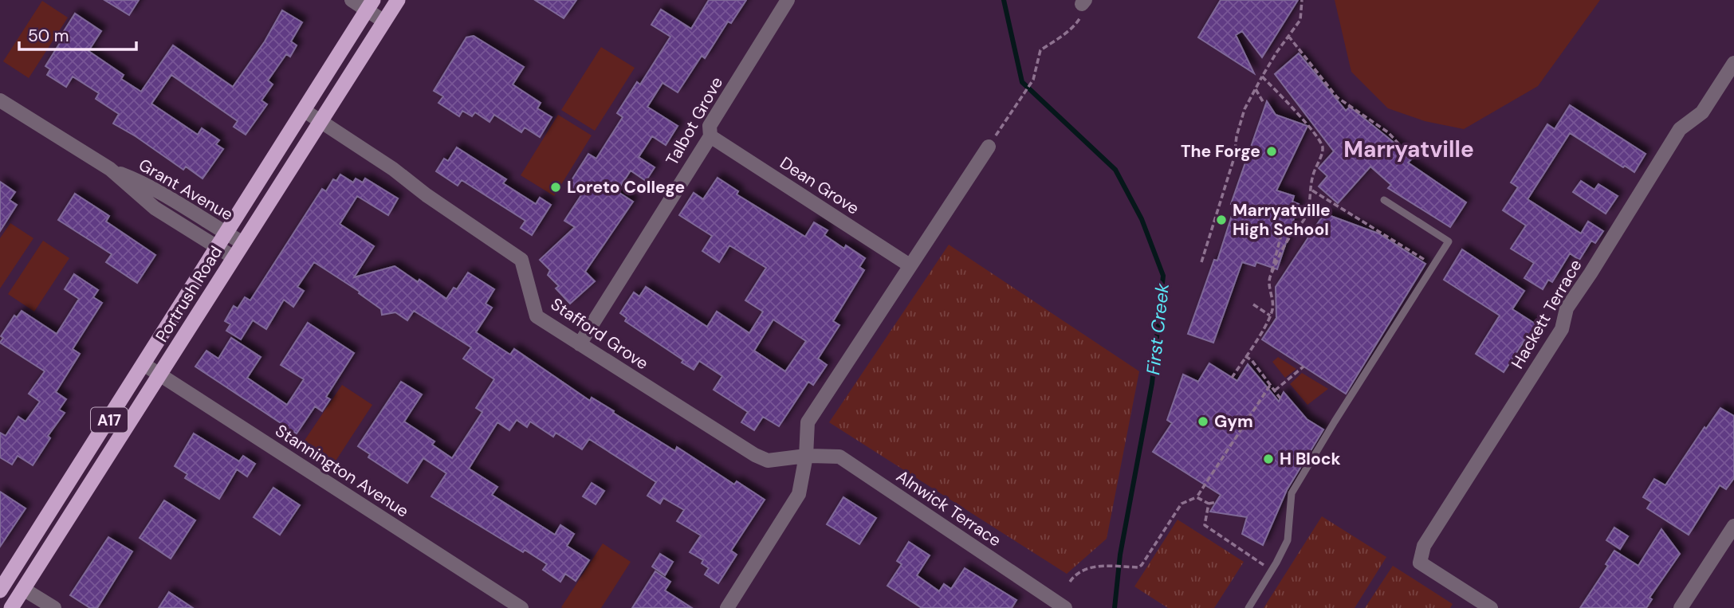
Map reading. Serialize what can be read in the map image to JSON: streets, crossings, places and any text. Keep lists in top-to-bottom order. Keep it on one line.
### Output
{"streets":{"highway":["Portrush Road","A17"],"street":["Talbot Grove","Dean Grove","Grant Avenue","Hackett Terrace","Stafford Grove","Stannington Avenue","Alnwick Terrace"]},"crossings":[["Talbot Grove","Dean Grove"],["Talbot Grove","Stafford Grove"],["Grant Avenue","Portrush Road"],["Portrush Road","Stafford Grove"],["Portrush Road","Stannington Avenue"],["Stafford Grove","Alnwick Terrace"]],"districts":["Marryatville"],"water":["First Creek"],"places":["The Forge","Loreto College","Marryatville High School","Gym","H Block"],"scale_bar":"50 m"}
